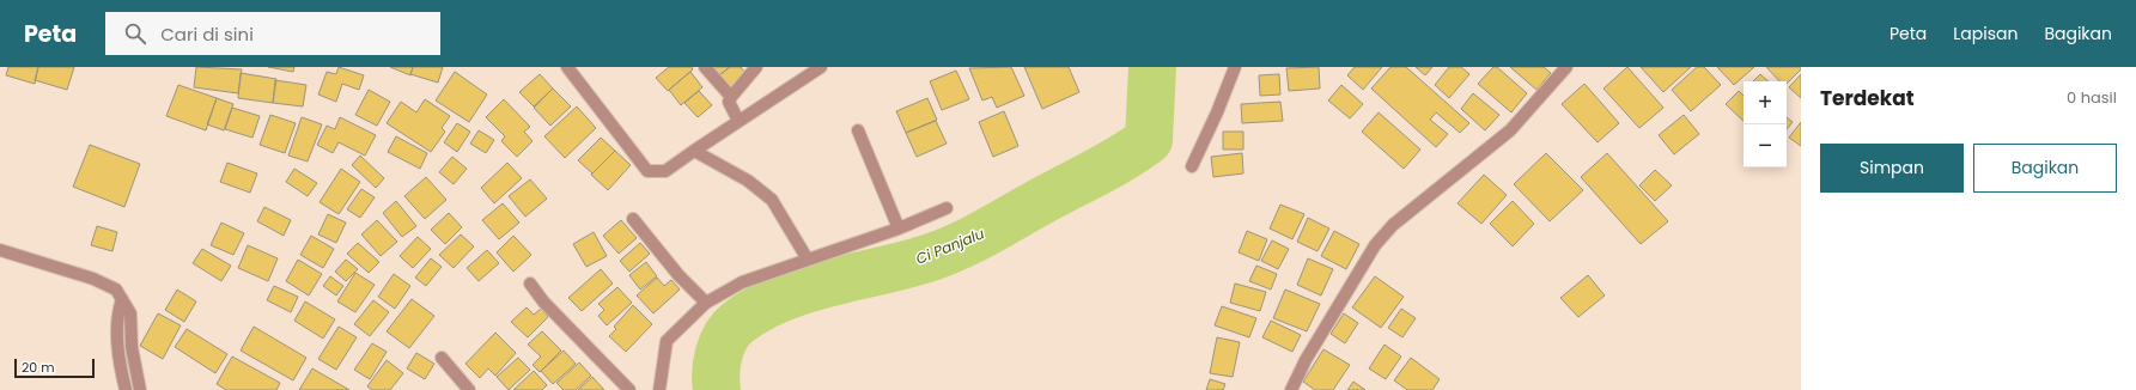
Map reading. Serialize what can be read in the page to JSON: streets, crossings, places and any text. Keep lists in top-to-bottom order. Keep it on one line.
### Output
{"water":["Ci Panjalu"],"scale_bar":"20 m","page":{"header":"Peta","search":"Cari di sini","nav":["Peta","Lapisan","Bagikan"],"heading":["Terdekat","0 hasil"],"map_buttons":["+","−"],"buttons":["Simpan","Bagikan"],"scale":"20 m"}}
